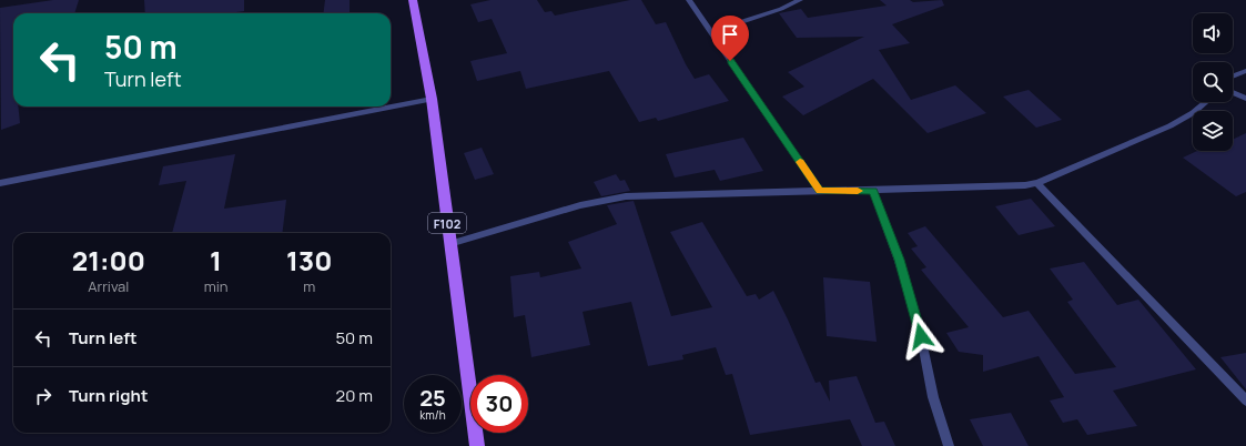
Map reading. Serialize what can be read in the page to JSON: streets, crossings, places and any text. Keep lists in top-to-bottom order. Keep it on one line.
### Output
{"streets":{"main road":["F102"]},"page":{"turn":["50 m","Turn left"],"eta":["21:00","Arrival","1","min","130","m"],"list":[{"name":"Turn left","value":"50 m"},{"name":"Turn right","value":"20 m"}],"speed":"25 km/h","limit":"30"}}
